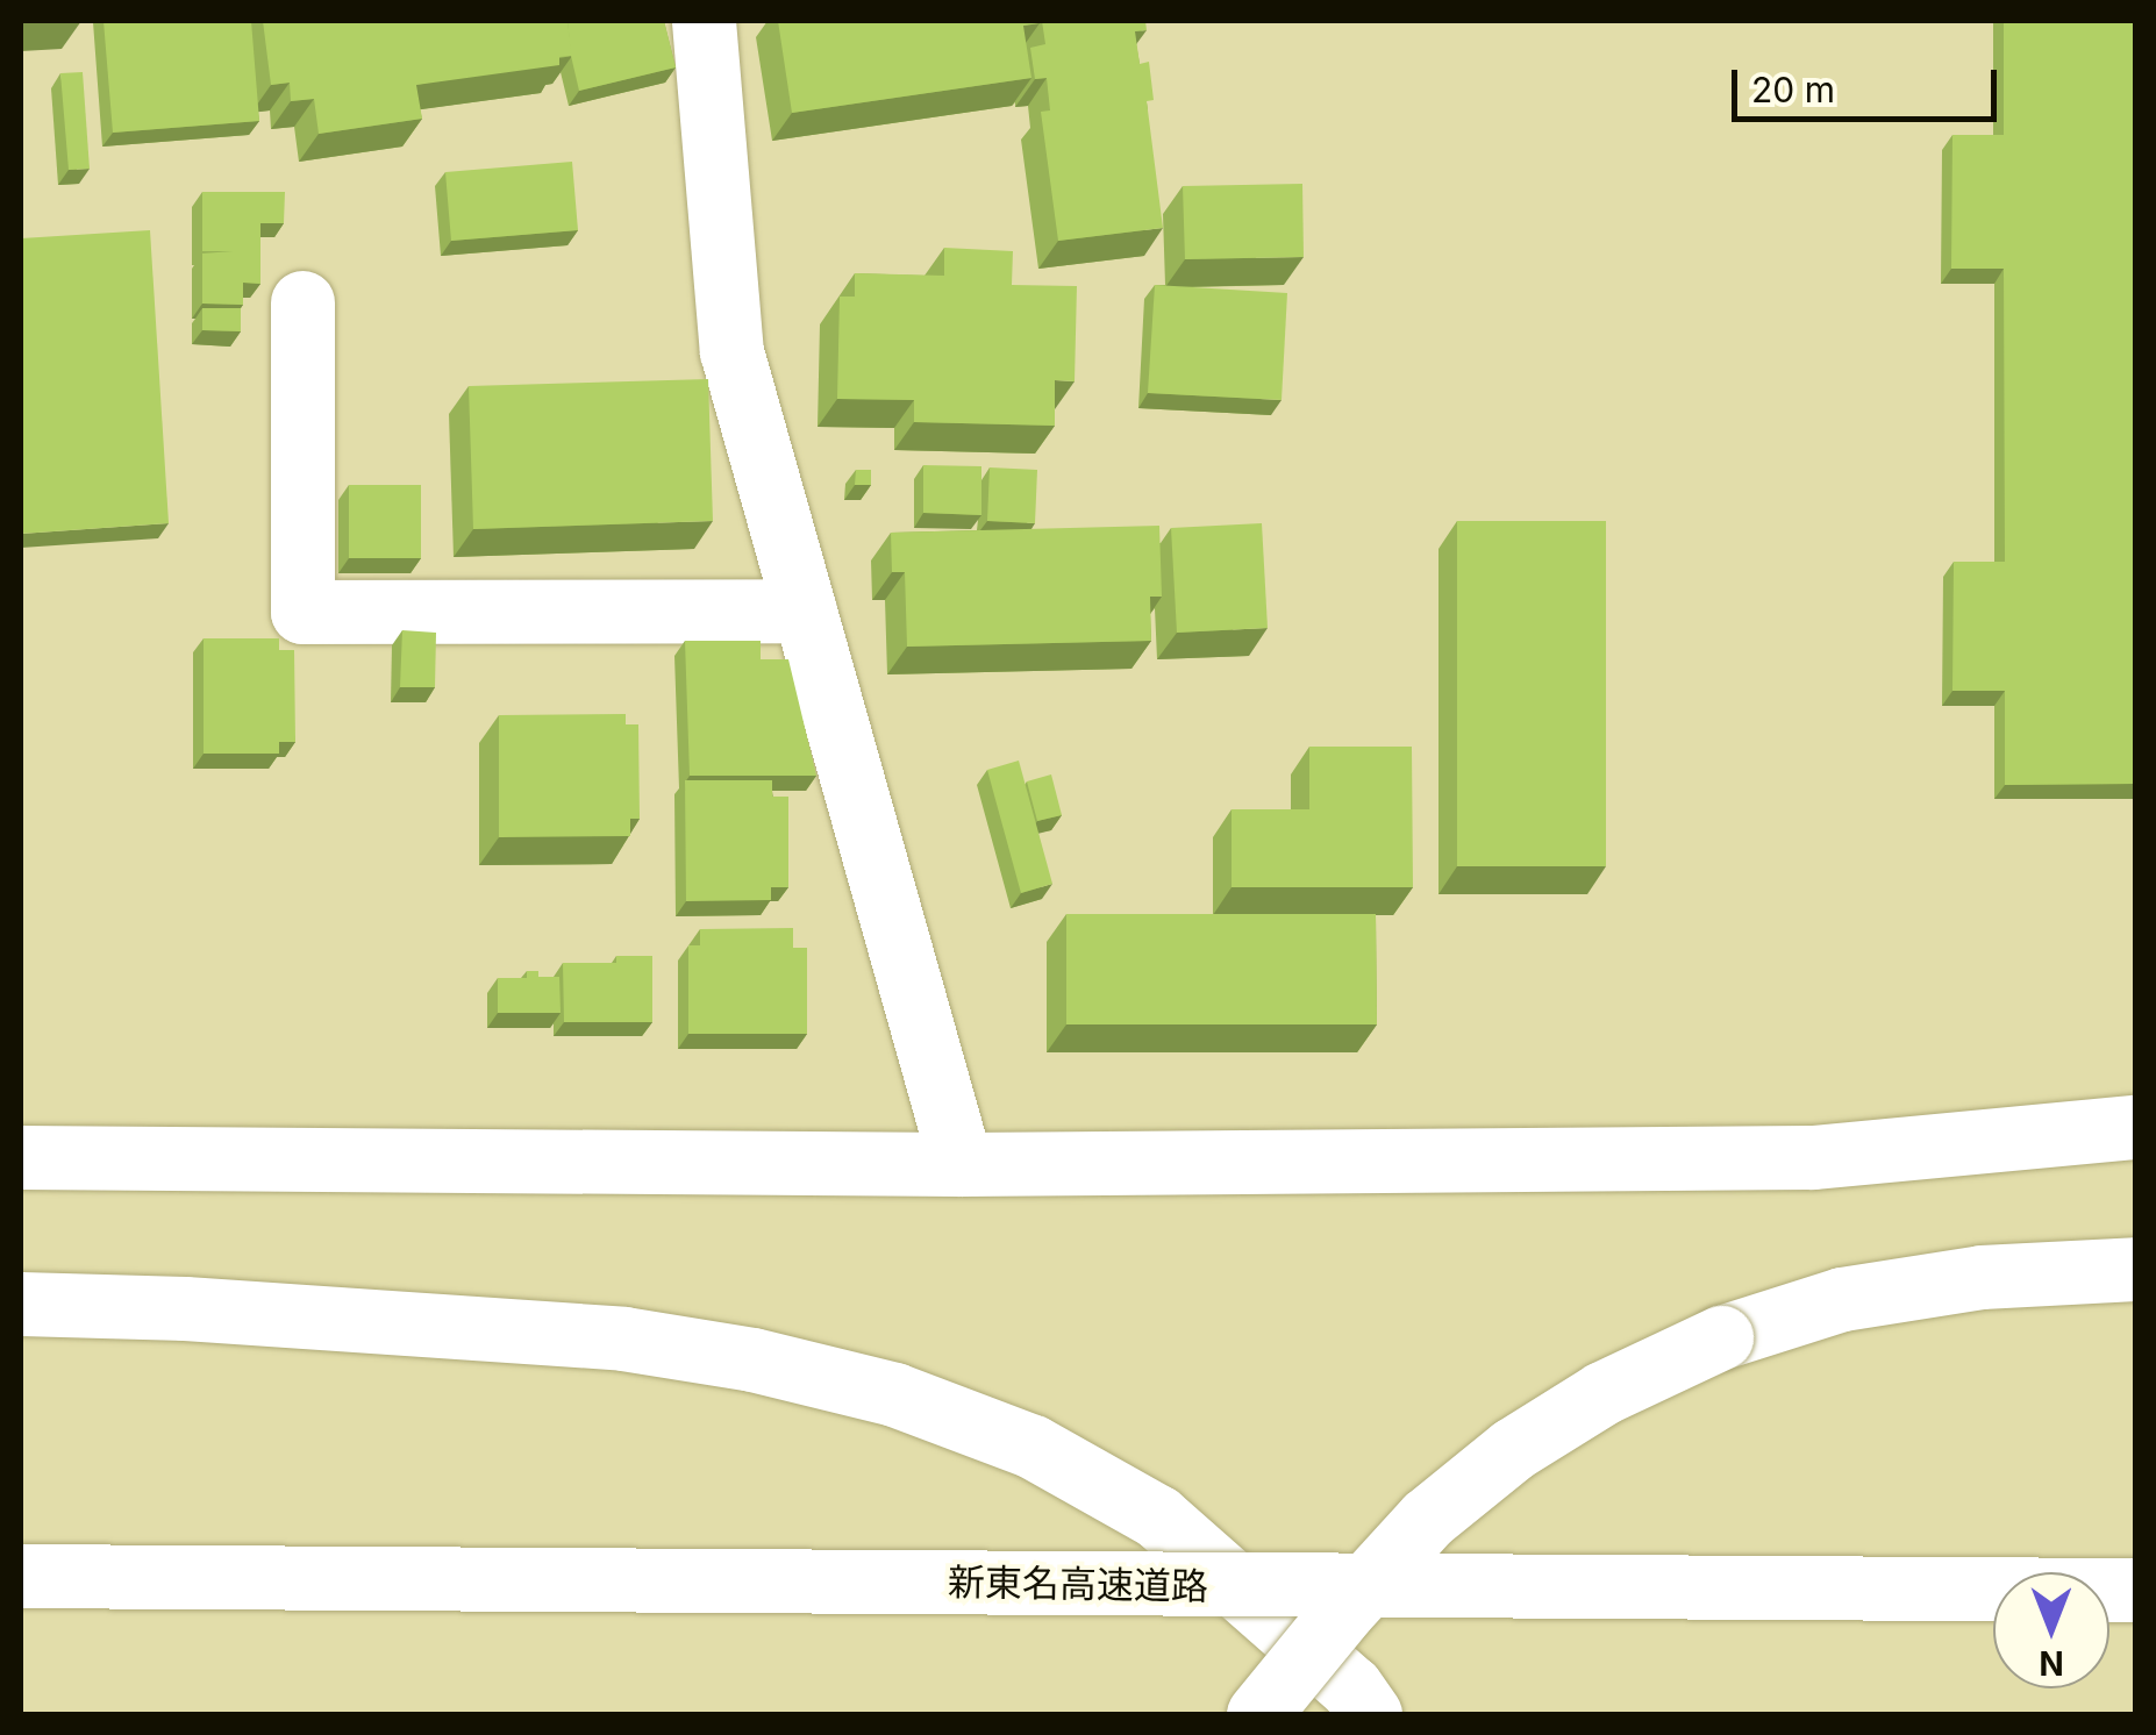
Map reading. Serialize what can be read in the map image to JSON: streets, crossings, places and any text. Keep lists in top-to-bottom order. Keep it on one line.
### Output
{"streets":{"main road":["新東名高速道路"]},"scale_bar":"20 m","north":"bottom"}
